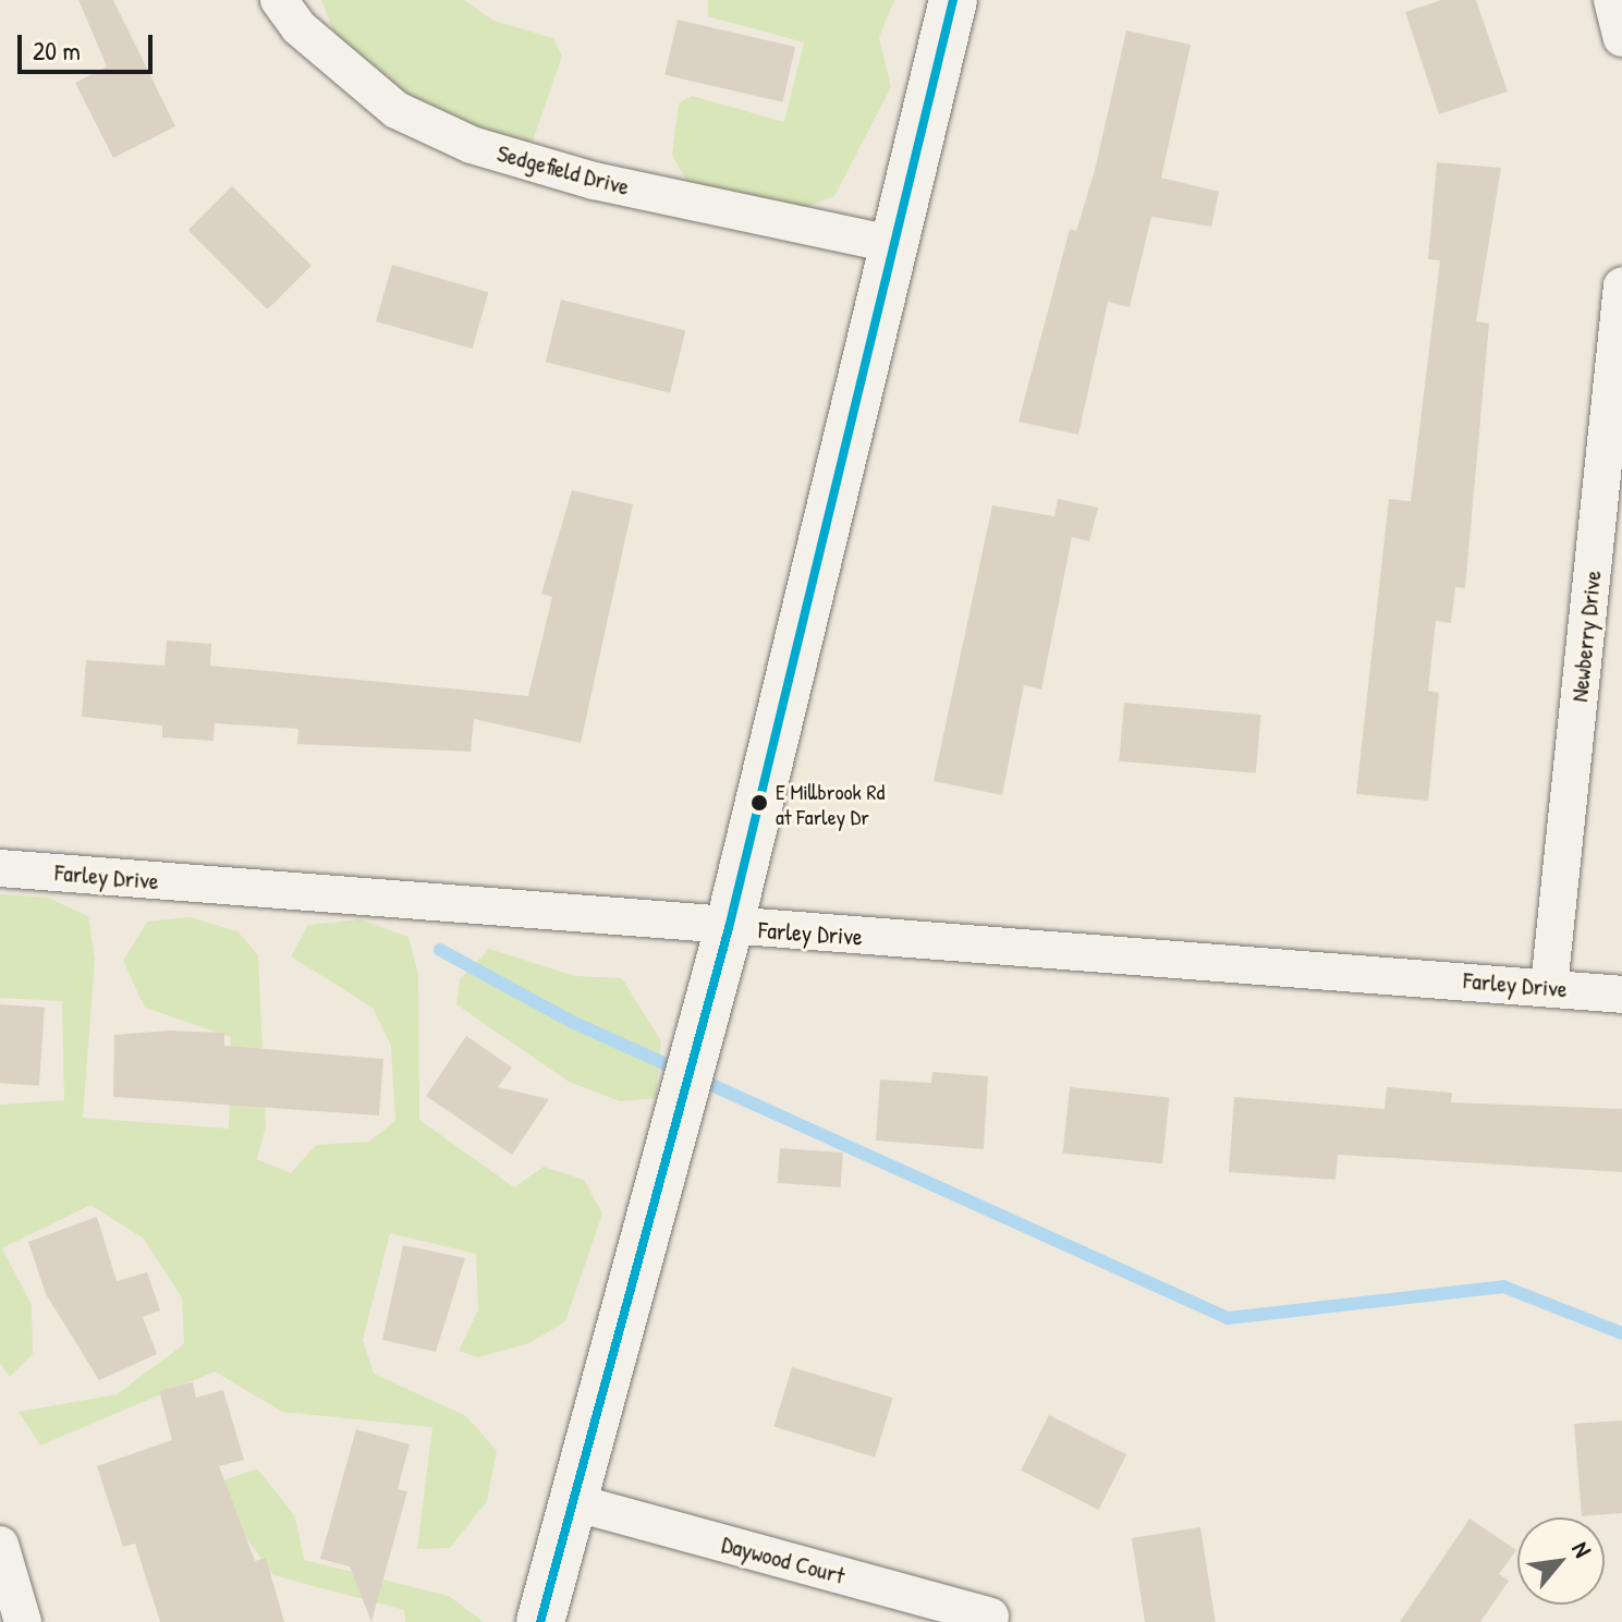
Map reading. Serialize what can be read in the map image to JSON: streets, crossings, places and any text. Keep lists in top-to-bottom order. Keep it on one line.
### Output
{"streets":{"street":["Sedgefield Drive","Newberry Drive","Farley Drive","Daywood Court"]},"crossings":[["Newberry Drive","Farley Drive"]],"places":["E Millbrook Rd at Farley Dr"],"scale_bar":"20 m","north":"top right"}
